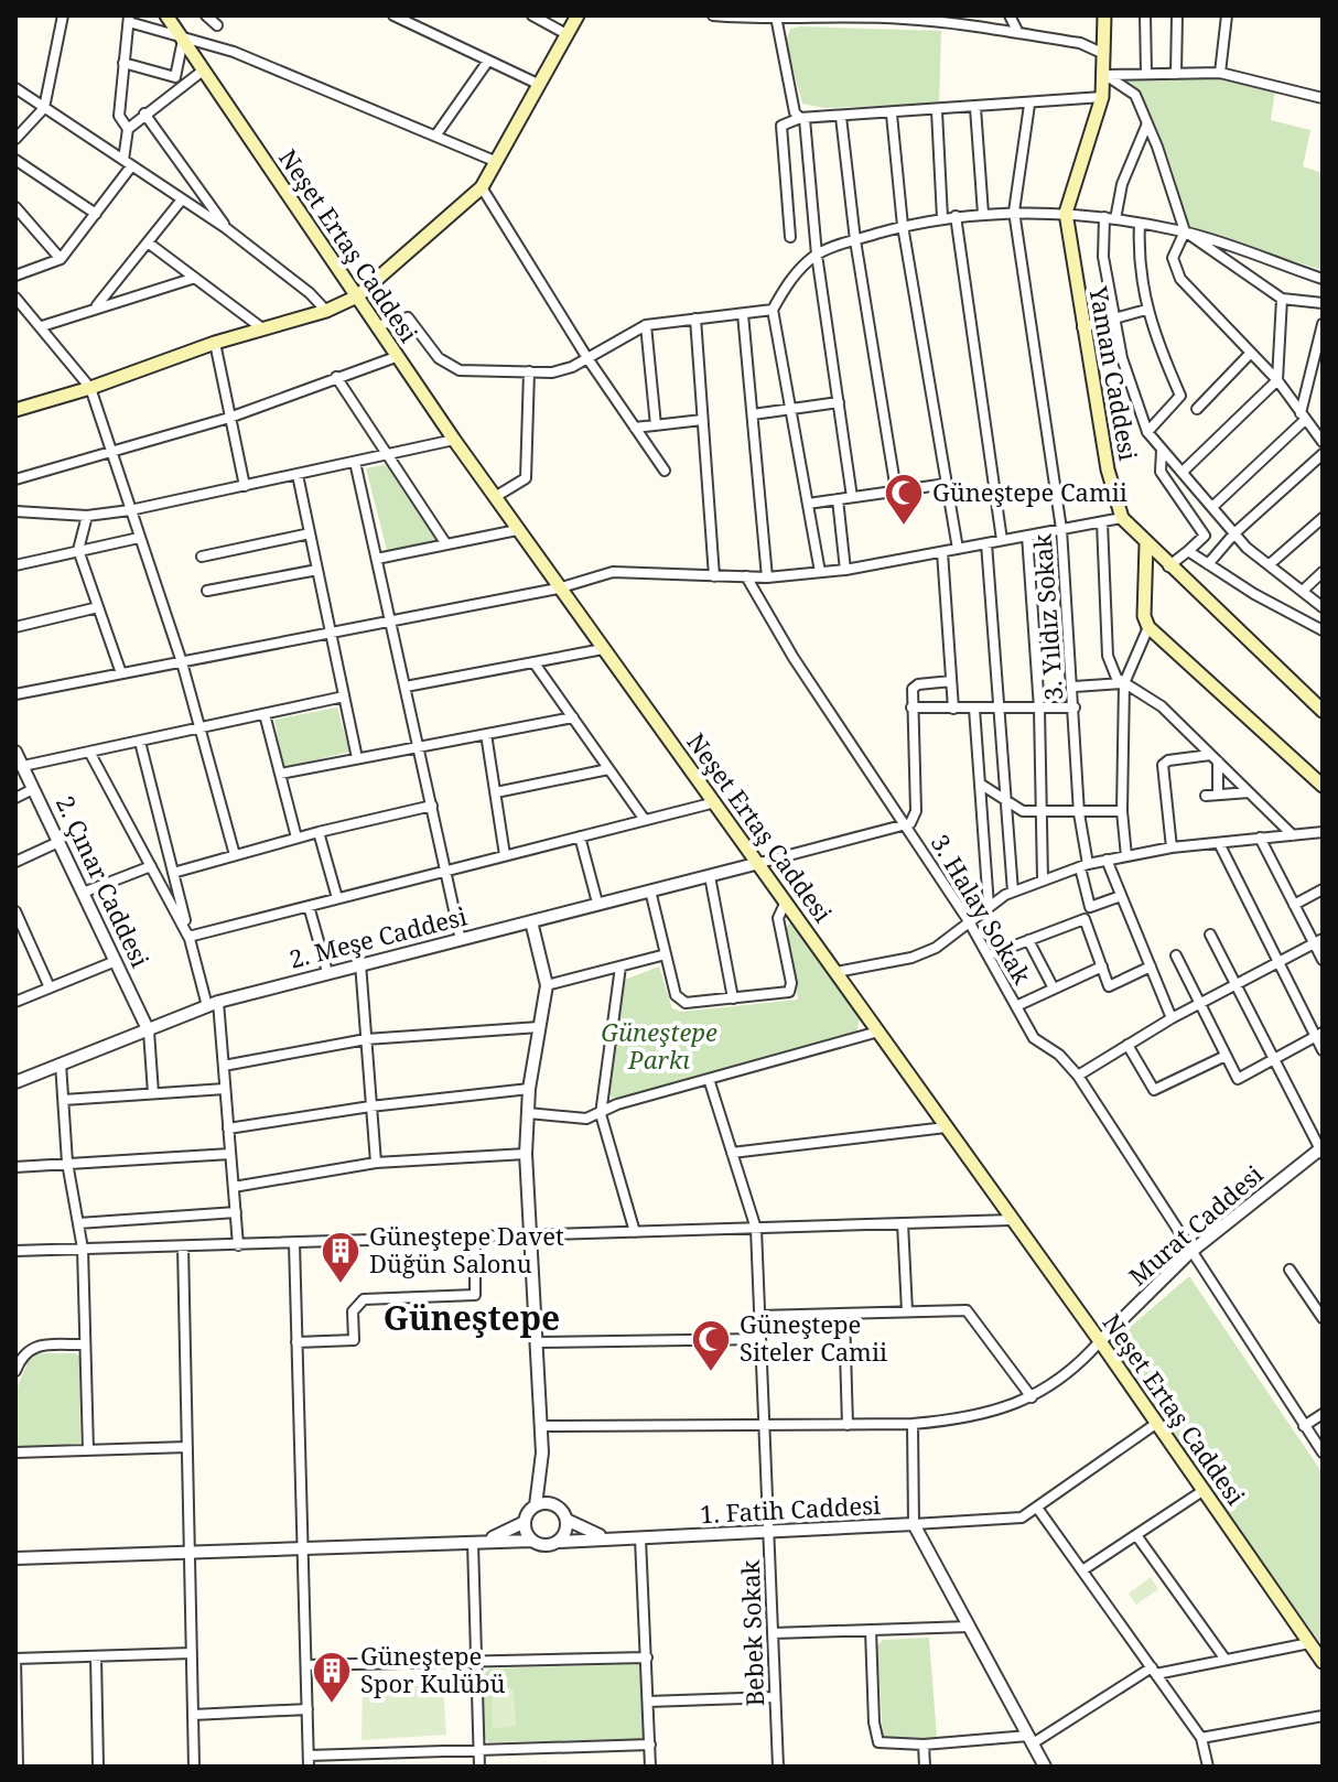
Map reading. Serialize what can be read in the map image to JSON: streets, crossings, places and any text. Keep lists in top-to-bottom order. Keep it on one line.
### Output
{"streets":{"main road":["Neşet Ertaş Caddesi","Yaman Caddesi"],"street":["3. Yıldız Sokak","2. Çınar Caddesi","3. Halay Sokak","2. Meşe Caddesi","Murat Caddesi","1. Fatih Caddesi","Bebek Sokak"]},"crossings":[["Neşet Ertaş Caddesi","2. Meşe Caddesi"],["Neşet Ertaş Caddesi","Murat Caddesi"],["2. Çınar Caddesi","2. Meşe Caddesi"],["3. Halay Sokak","Murat Caddesi"],["1. Fatih Caddesi","Bebek Sokak"]],"districts":["Güneştepe"],"parks":["Güneştepe Parkı"],"places":{"mosque":["Güneştepe Camii","Güneştepe Siteler Camii"],"building":["Güneştepe Davet Düğün Salonu","Güneştepe Spor Kulübü"]}}
